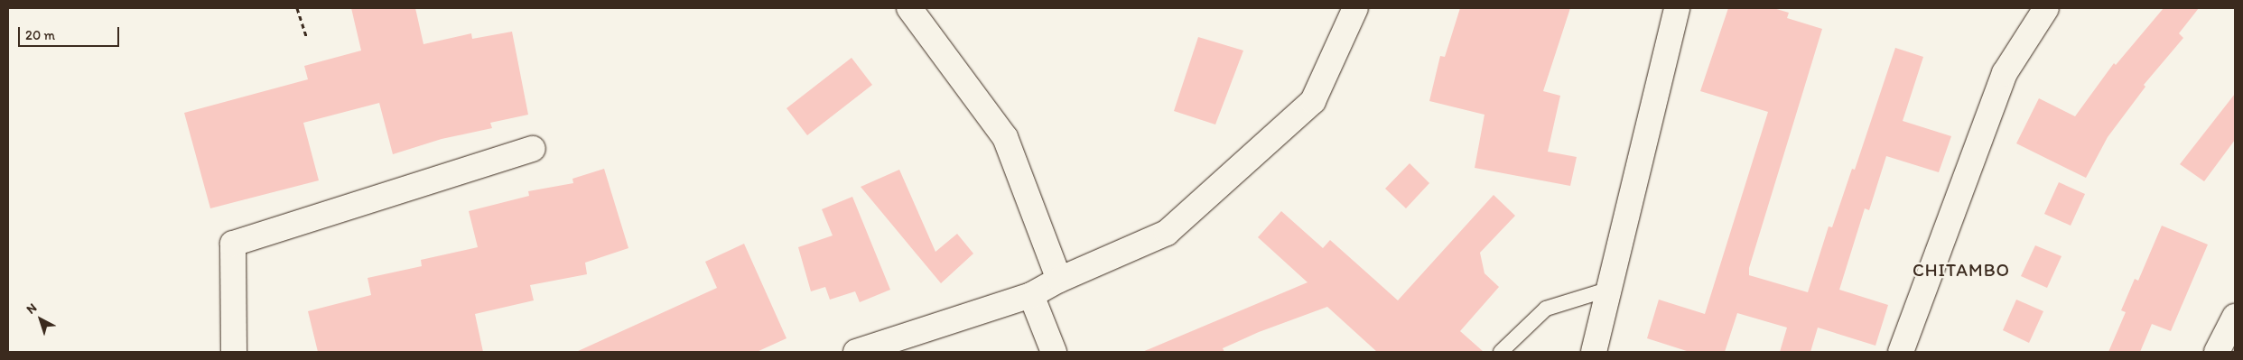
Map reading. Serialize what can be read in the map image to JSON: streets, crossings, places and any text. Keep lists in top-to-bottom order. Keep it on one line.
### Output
{"districts":["CHITAMBO"],"scale_bar":"20 m","north":"top left"}
